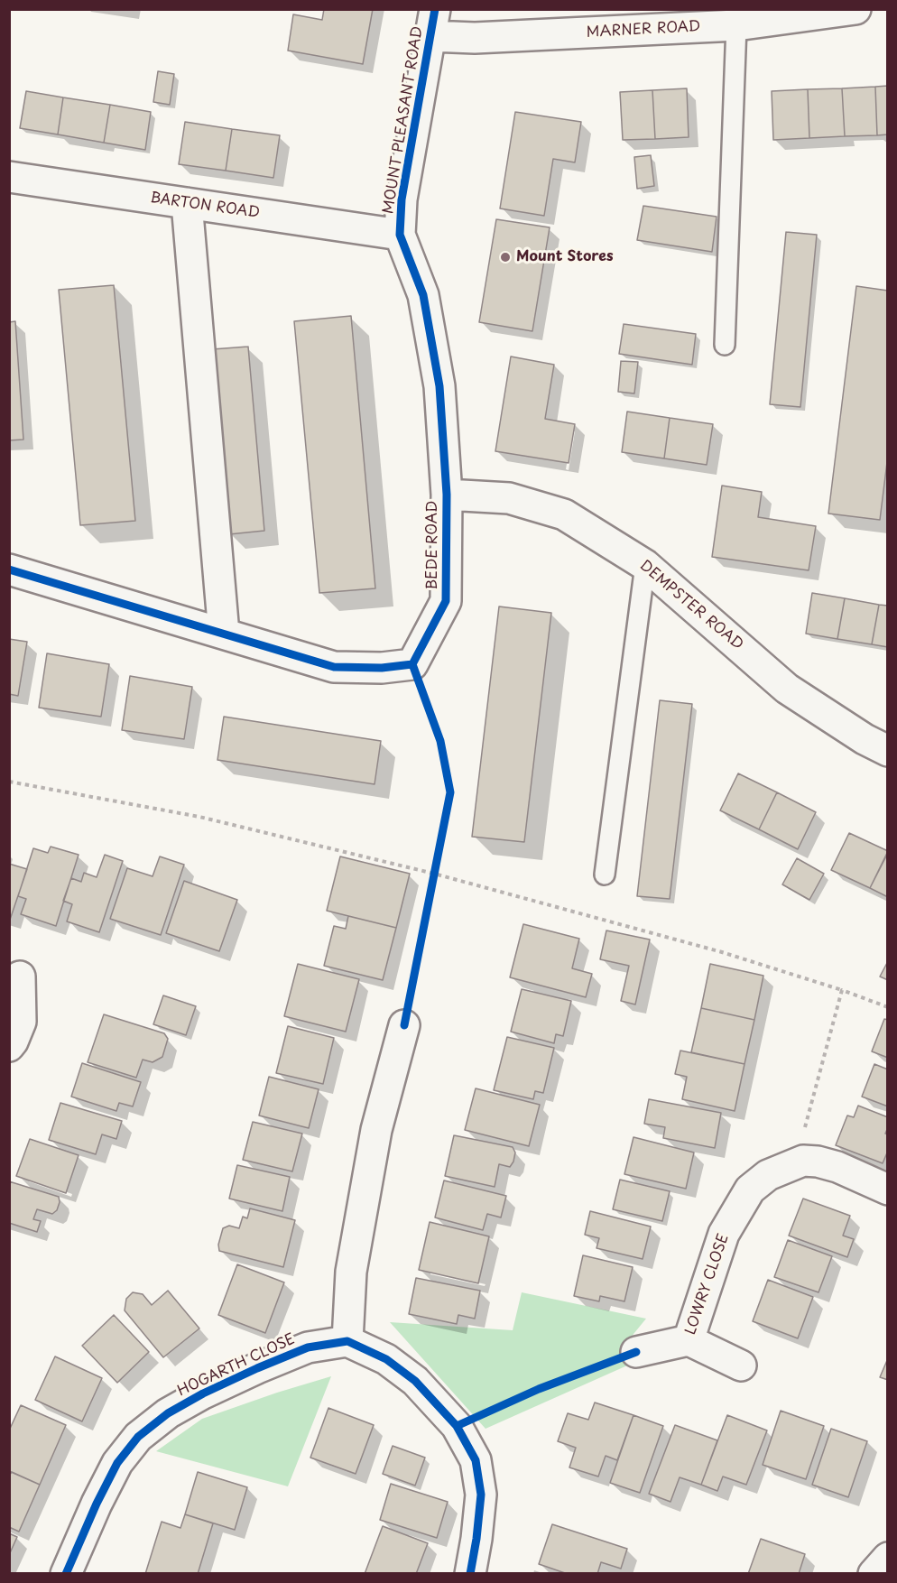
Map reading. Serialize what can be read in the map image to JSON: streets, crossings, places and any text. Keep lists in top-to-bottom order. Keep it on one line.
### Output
{"streets":{"street":["MARNER ROAD","MOUNT PLEASANT ROAD","BARTON ROAD","BEDE ROAD","DEMPSTER ROAD","LOWRY CLOSE","HOGARTH CLOSE"]},"crossings":[["MARNER ROAD","MOUNT PLEASANT ROAD"],["MOUNT PLEASANT ROAD","BARTON ROAD"],["MOUNT PLEASANT ROAD","BEDE ROAD"],["BARTON ROAD","BEDE ROAD"],["BEDE ROAD","DEMPSTER ROAD"]],"places":["Mount Stores"]}
